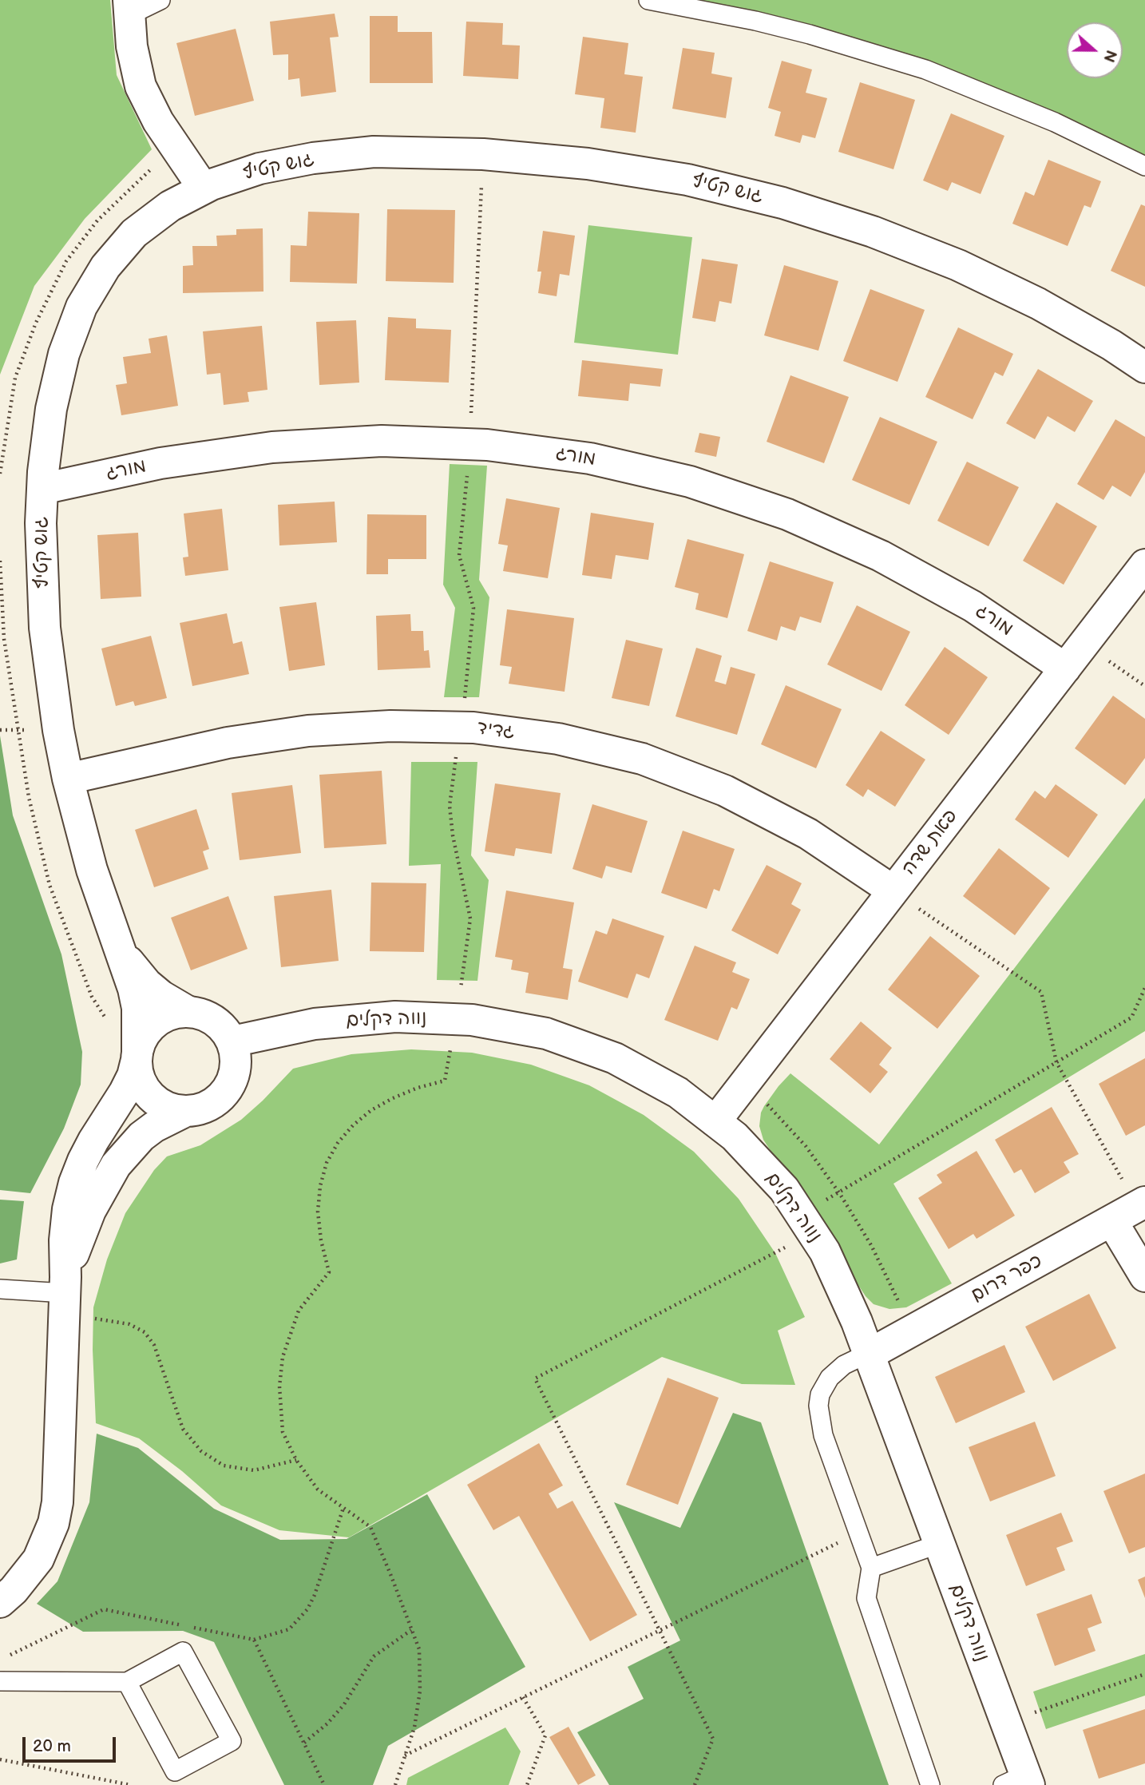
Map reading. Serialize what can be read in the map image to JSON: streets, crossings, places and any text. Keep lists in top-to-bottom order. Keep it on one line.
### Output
{"streets":{"street":["גוש קטיף","מורג","גדיד","פאת שדה","נווה דקלים","כפר דרום"]},"crossings":[["גוש קטיף","מורג"],["גוש קטיף","גדיד"],["גוש קטיף","נווה דקלים"],["מורג","פאת שדה"],["גדיד","פאת שדה"],["פאת שדה","נווה דקלים"],["נווה דקלים","כפר דרום"]],"scale_bar":"20 m","north":"right"}
